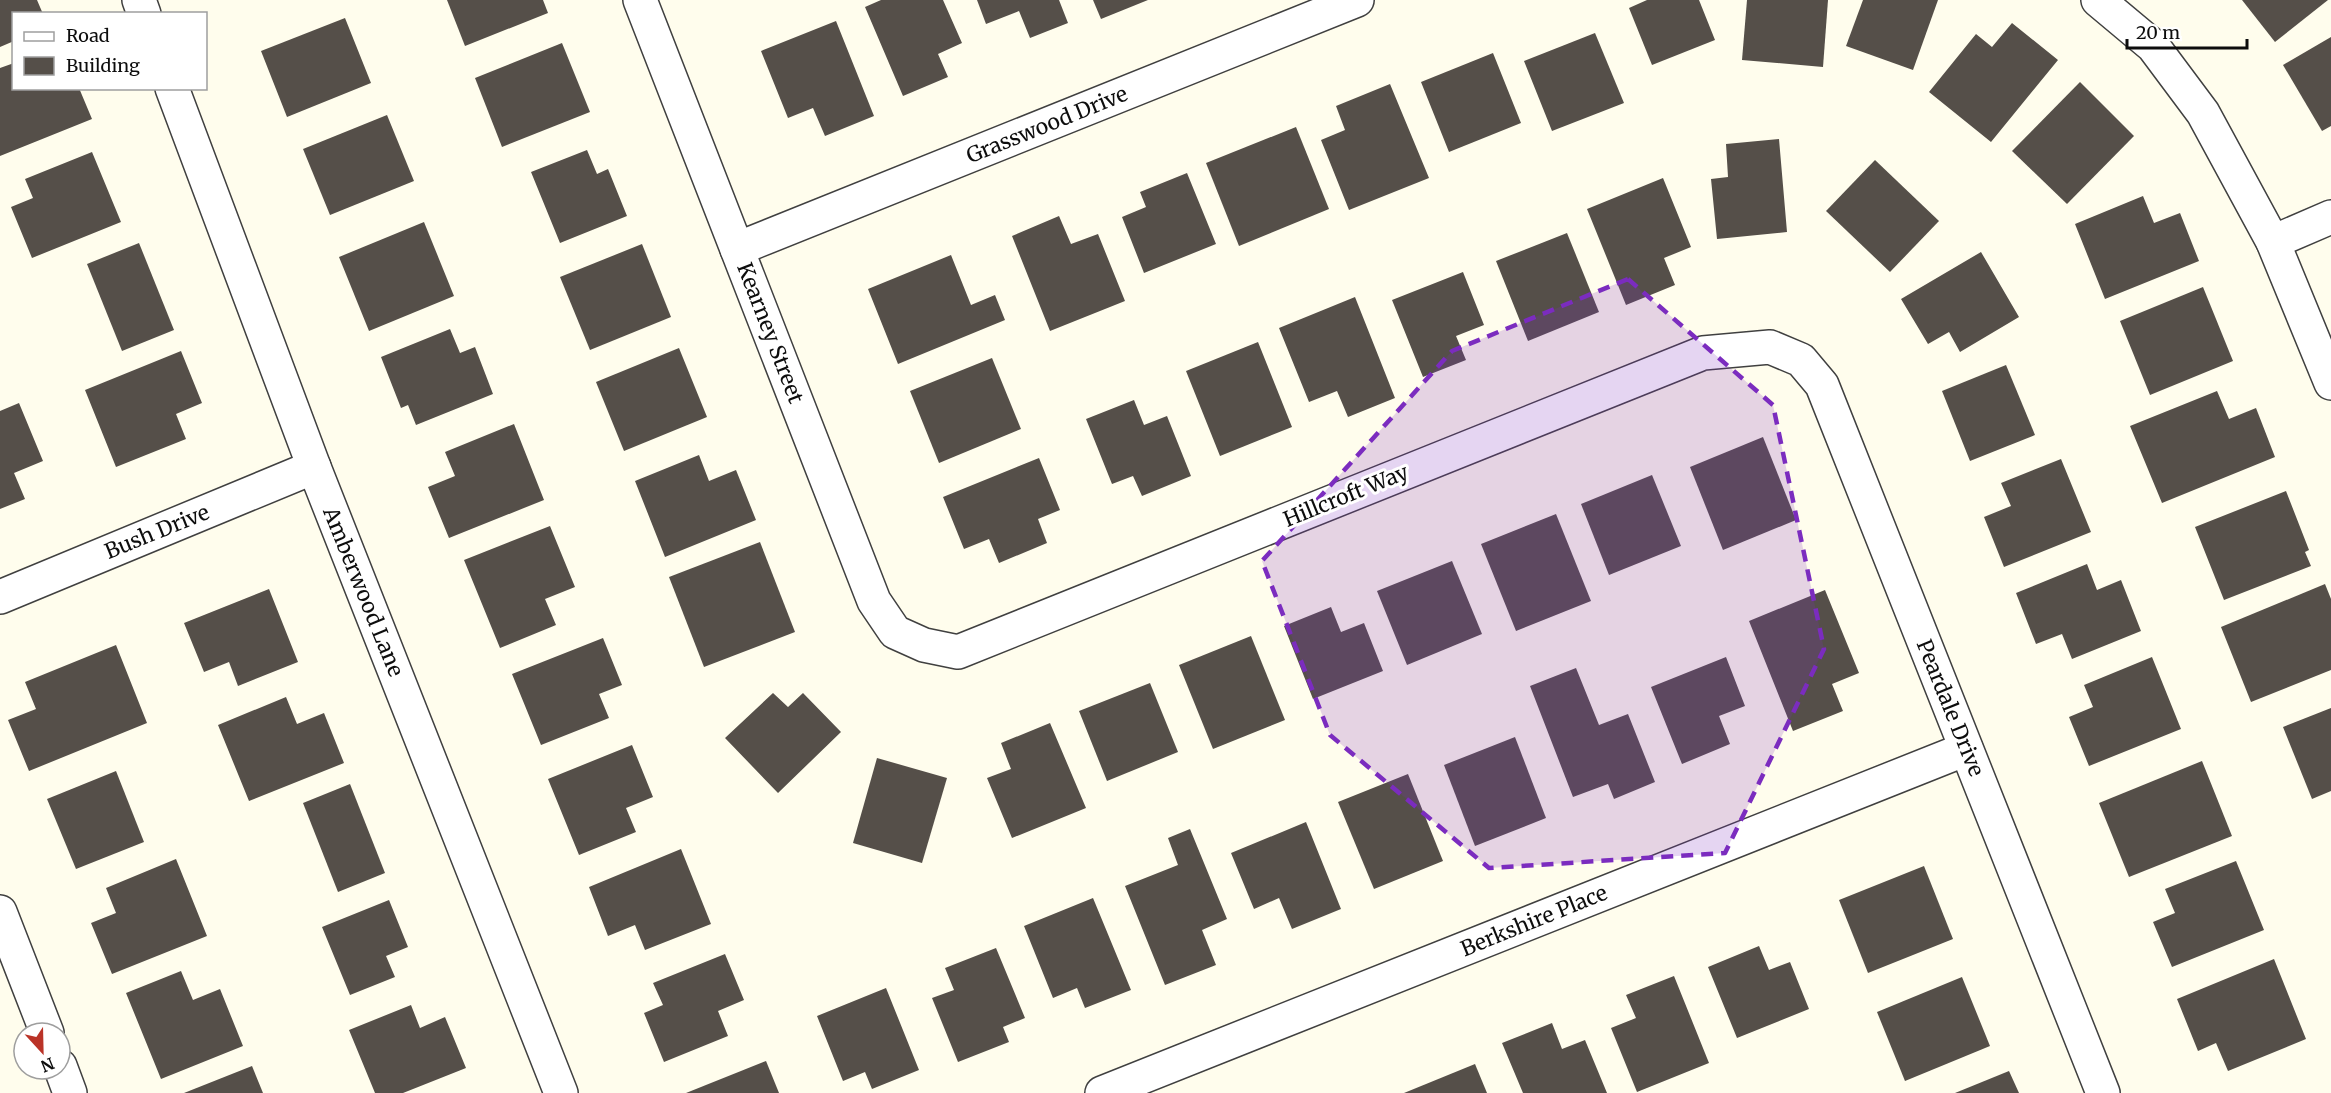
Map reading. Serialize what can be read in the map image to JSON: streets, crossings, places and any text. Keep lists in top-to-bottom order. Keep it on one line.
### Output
{"streets":{"street":["Grasswood Drive","Kearney Street","Hillcroft Way","Bush Drive","Amberwood Lane","Peardale Drive","Berkshire Place"]},"crossings":[["Grasswood Drive","Kearney Street"],["Kearney Street","Hillcroft Way"],["Hillcroft Way","Peardale Drive"],["Bush Drive","Amberwood Lane"],["Peardale Drive","Berkshire Place"]],"legend":["Road","Building"],"scale_bar":"20 m","north":"bottom"}
